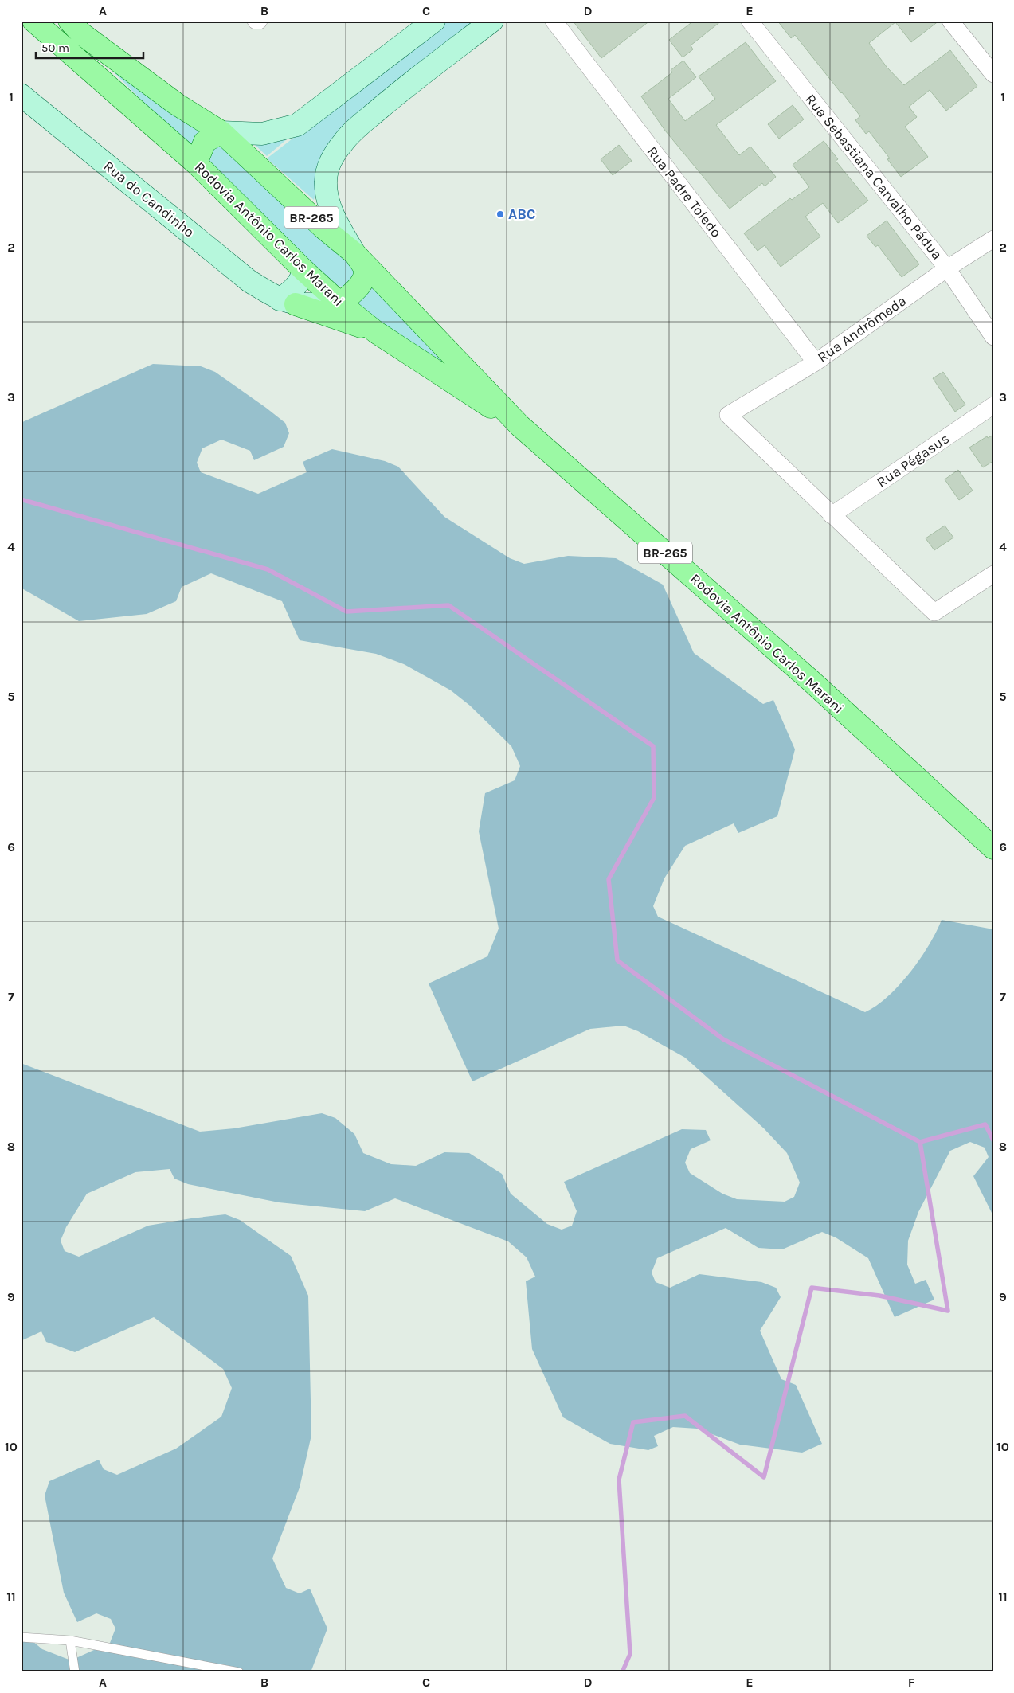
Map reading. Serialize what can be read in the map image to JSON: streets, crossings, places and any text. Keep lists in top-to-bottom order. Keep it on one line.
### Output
{"streets":{"main road":["Rua do Candinho","BR-265","Rodovia Antônio Carlos Marani"],"street":["Rua Sebastiana Carvalho Pádua","Rua Padre Toledo","Rua Andrômeda","Rua Pégasus"]},"crossings":[["Rua Sebastiana Carvalho Pádua","Rua Andrômeda"],["Rua Padre Toledo","Rua Andrômeda"],["Rua Andrômeda","Rua Pégasus"]],"places":["ABC"],"scale_bar":"50 m","grid":{"columns":["A","B","C","D","E","F"],"rows":["1","2","3","4","5","6","7","8","9","10","11"]}}
